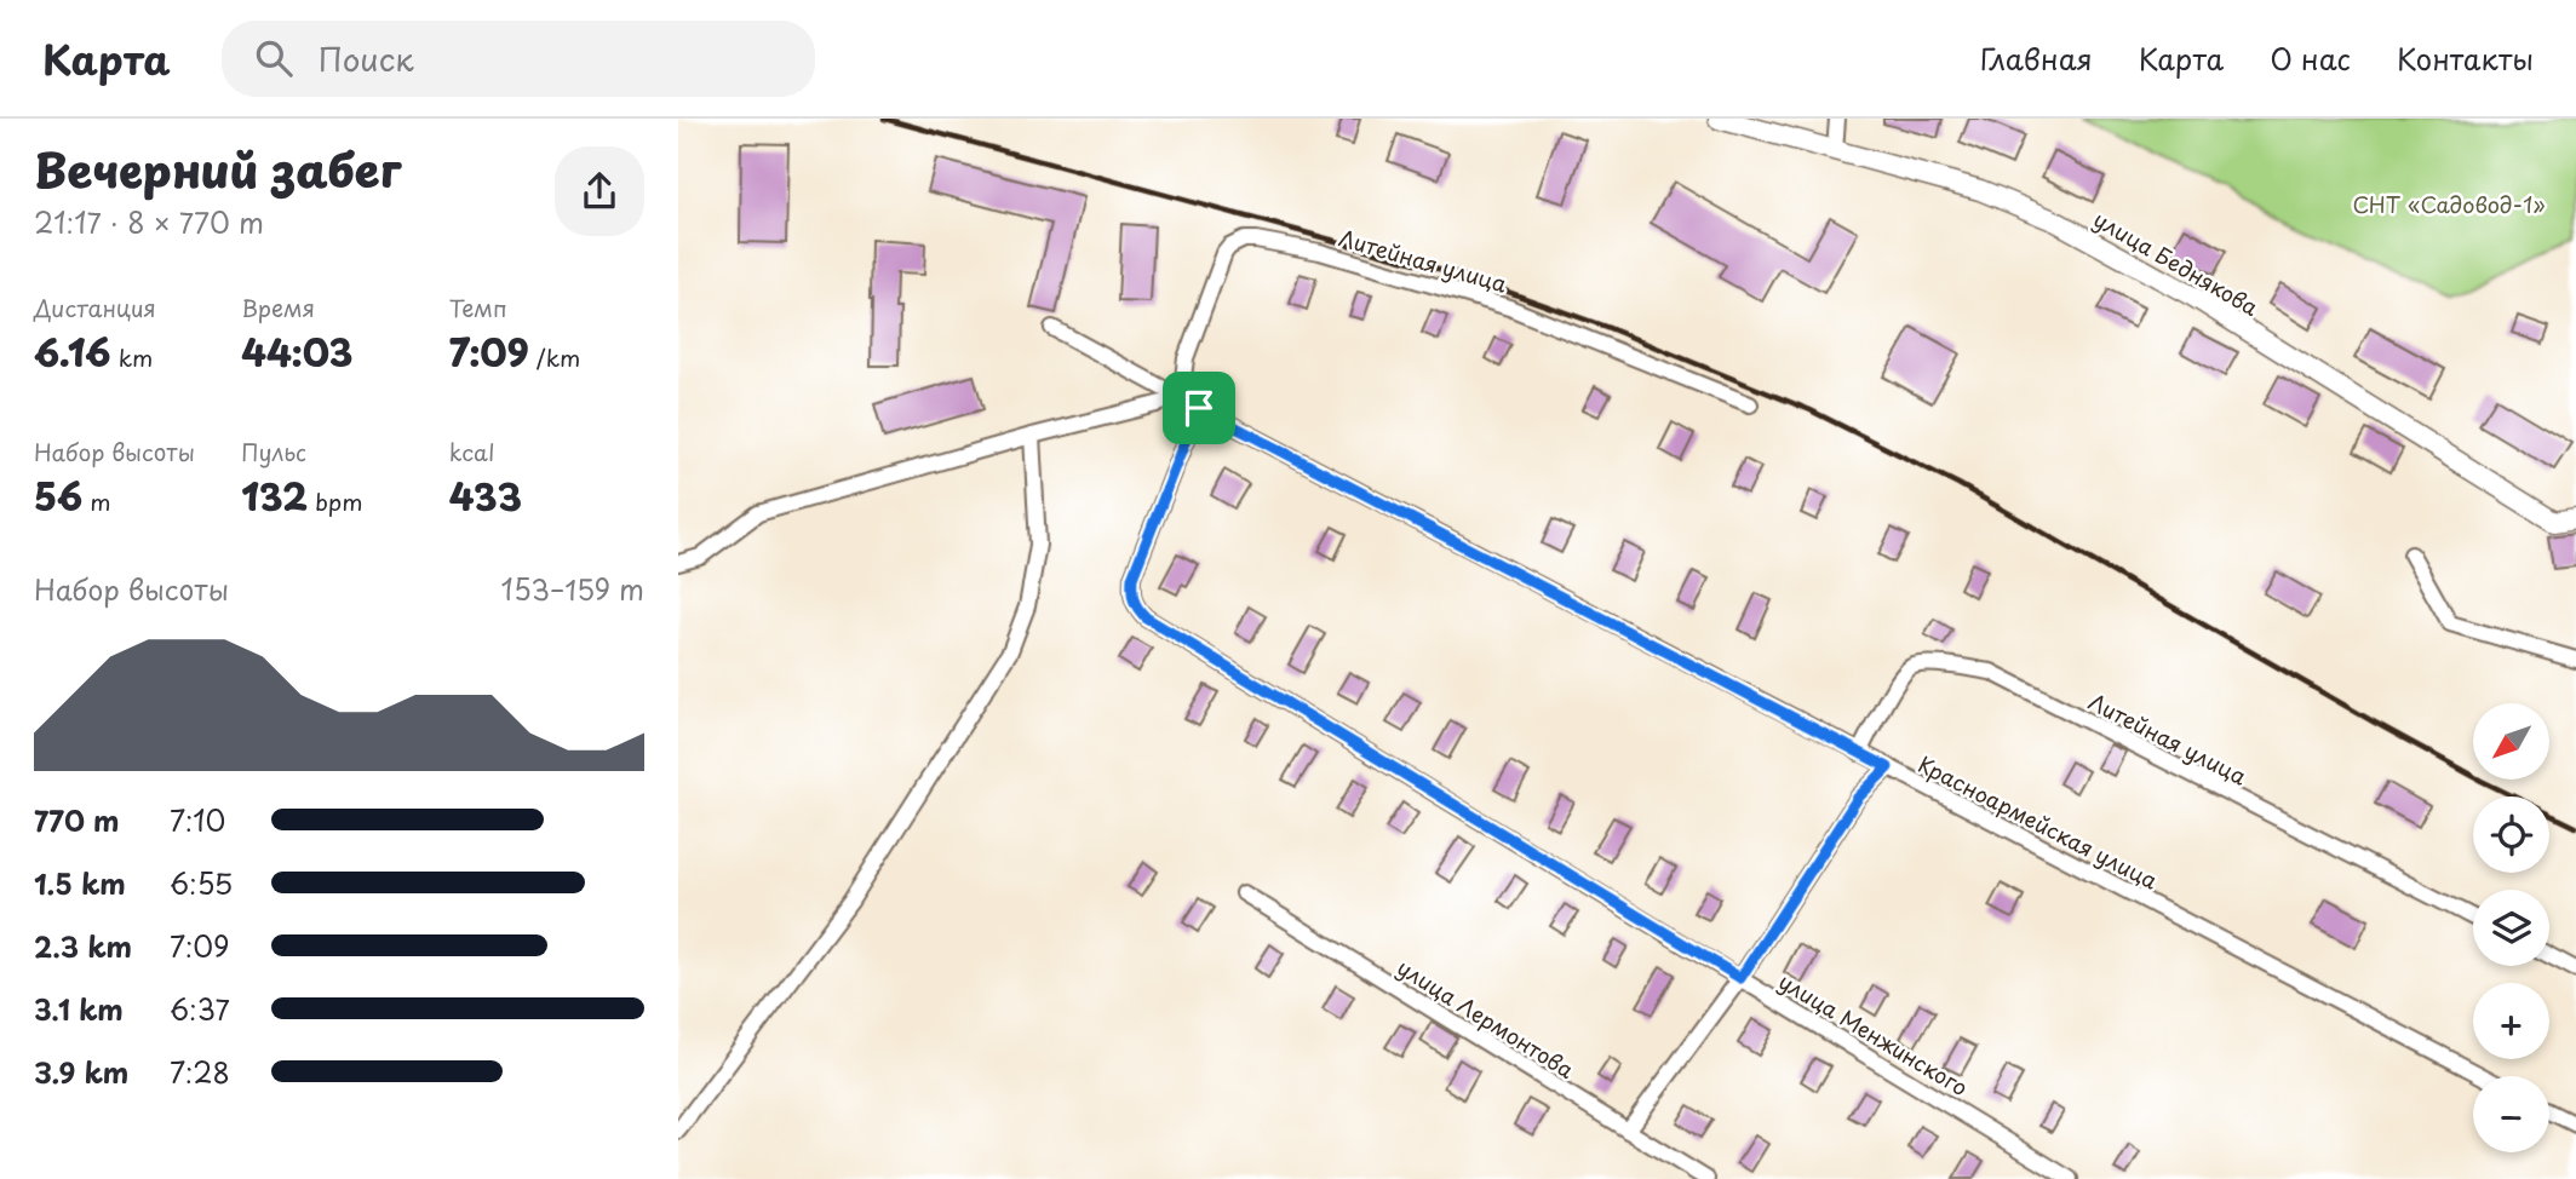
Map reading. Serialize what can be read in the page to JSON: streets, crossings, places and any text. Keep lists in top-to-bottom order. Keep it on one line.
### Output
{"streets":{"street":["Литейная улица","улица Беднякова","Красноармейская улица","улица Лермонтова","улица Менжинского"]},"crossings":[["Литейная улица","Красноармейская улица"],["Красноармейская улица","улица Менжинского"]],"parks":["СНТ «Садовод-1»"],"north":"bottom left","page":{"header":"Карта","search":"Поиск","nav":["Главная","Карта","О нас","Контакты"],"heading":["Вечерний забег","21:17 · 8 × 770 m"],"stats":[["Дистанция","6.16 km"],["Время","44:03"],["Темп","7:09 /km"],["Набор высоты","56 m"],["Пульс","132 bpm"],["kcal","433"]],"chart":["Набор высоты","153–159 m"],"map_buttons":["+","−"],"list":[{"name":"770 m","note":"7:10"},{"name":"1.5 km","note":"6:55"},{"name":"2.3 km","note":"7:09"},{"name":"3.1 km","note":"6:37"},{"name":"3.9 km","note":"7:28"}]}}
